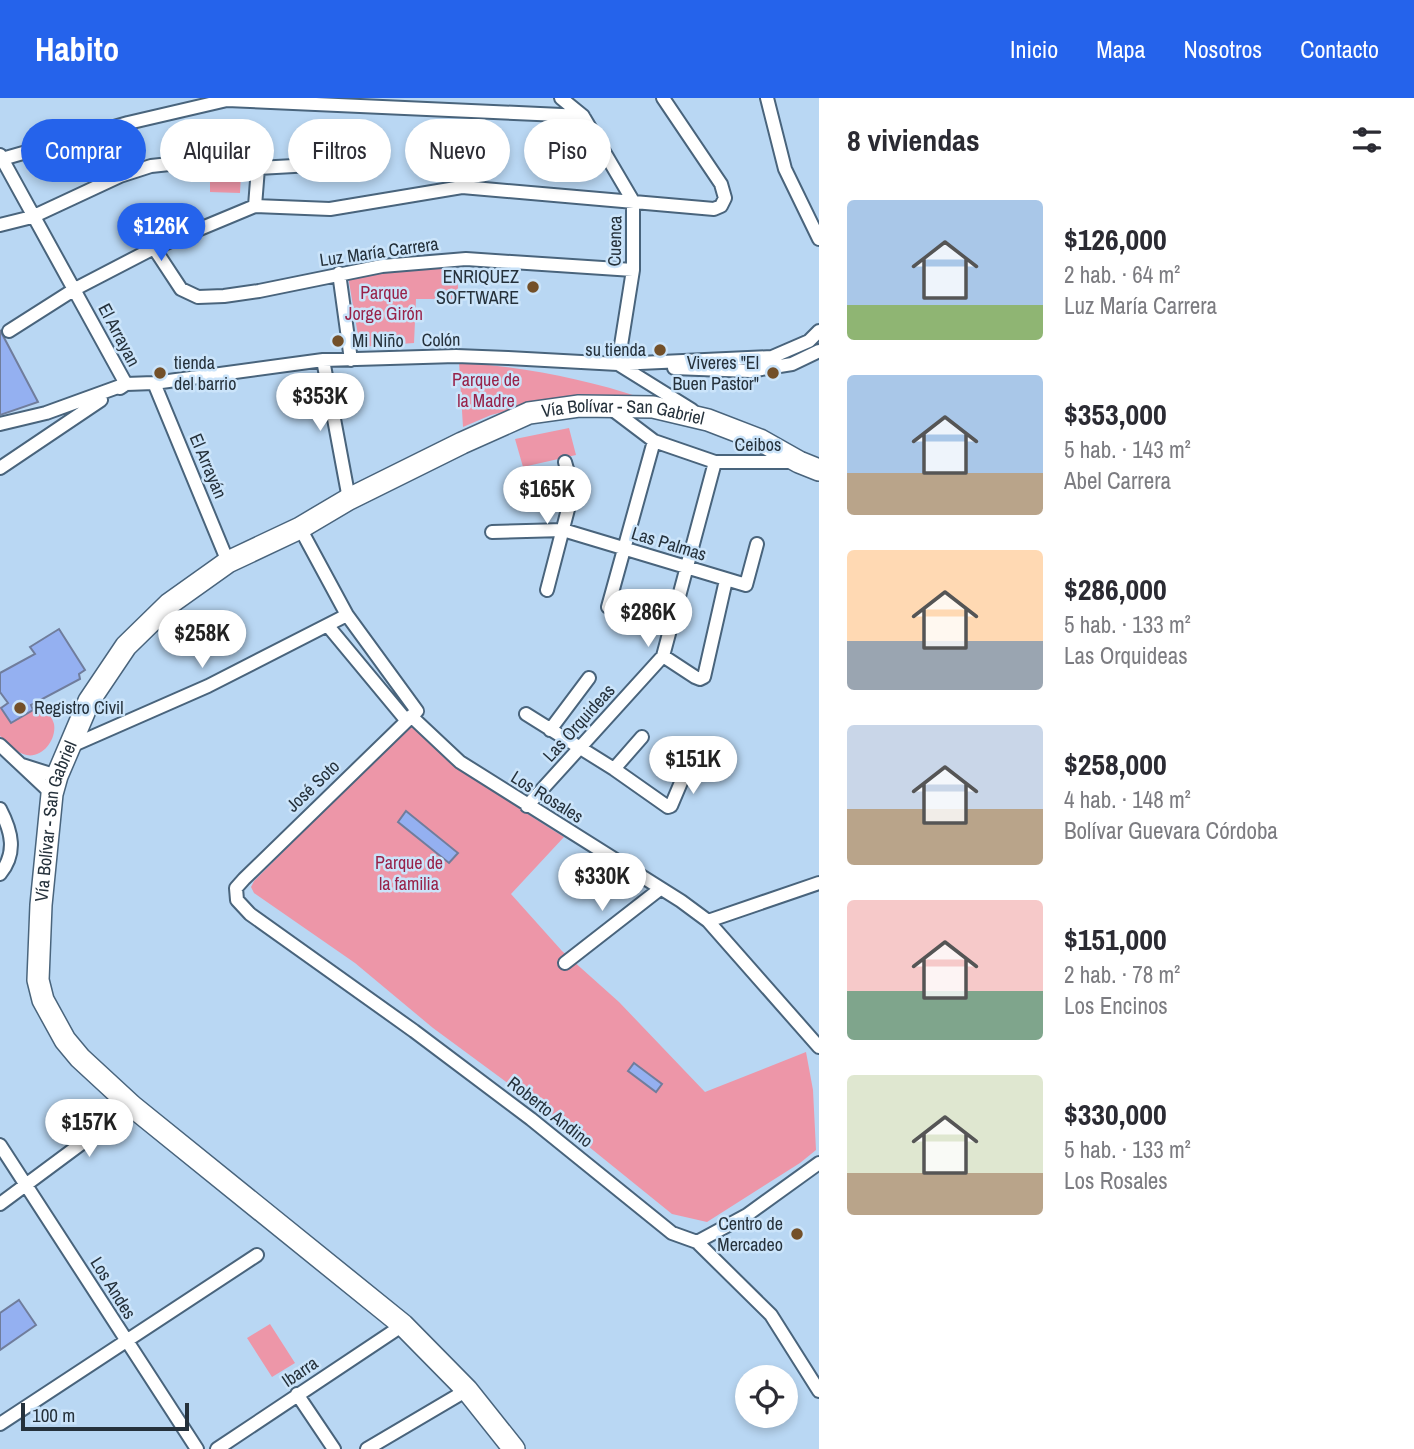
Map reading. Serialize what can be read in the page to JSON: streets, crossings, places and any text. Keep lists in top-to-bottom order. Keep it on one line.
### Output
{"streets":{"highway":["Vía Bolívar - San Gabriel"],"street":["Cuenca","Luz María Carrera","El Arrayan","Colón","Ceibos","El Arrayán","Las Palmas","Las Orquideas","José Soto","Los Rosales","Roberto Andino","Los Andes","Ibarra"]},"crossings":[["Cuenca","Luz María Carrera"],["Cuenca","Colón"],["El Arrayan","Colón"],["Colón","Vía Bolívar - San Gabriel"],["Colón","El Arrayán"],["Vía Bolívar - San Gabriel","Ceibos"],["Vía Bolívar - San Gabriel","El Arrayán"],["Vía Bolívar - San Gabriel","Los Rosales"],["Vía Bolívar - San Gabriel","Ibarra"],["Ceibos","Las Orquideas"],["Las Palmas","Las Orquideas"],["Las Orquideas","Los Rosales"],["José Soto","Los Rosales"],["José Soto","Roberto Andino"]],"parks":["Parque Jorge Girón","Parque de la Madre","Parque de la familia"],"places":["ENRIQUEZ SOFTWARE","Mi Niño","su tienda","tienda del barrio","Viveres \"El Buen Pastor\"","Registro Civil","Centro de Mercadeo"],"scale_bar":"100 m","page":{"header":"Habito","nav":["Inicio","Mapa","Nosotros","Contacto"],"heading":"8 viviendas","chip":["Comprar","Alquilar","Filtros","Nuevo","Piso"],"list":[{"name":"$126,000","note":"2 hab. · 64 m² · Luz María Carrera"},{"name":"$353,000","note":"5 hab. · 143 m² · Abel Carrera"},{"name":"$286,000","note":"5 hab. · 133 m² · Las Orquideas"},{"name":"$258,000","note":"4 hab. · 148 m² · Bolívar Guevara Córdoba"},{"name":"$151,000","note":"2 hab. · 78 m² · Los Encinos"},{"name":"$330,000","note":"5 hab. · 133 m² · Los Rosales"}],"price":["$126K","$353K","$165K","$286K","$258K","$151K","$330K","$157K"],"scale":"100 m"}}
